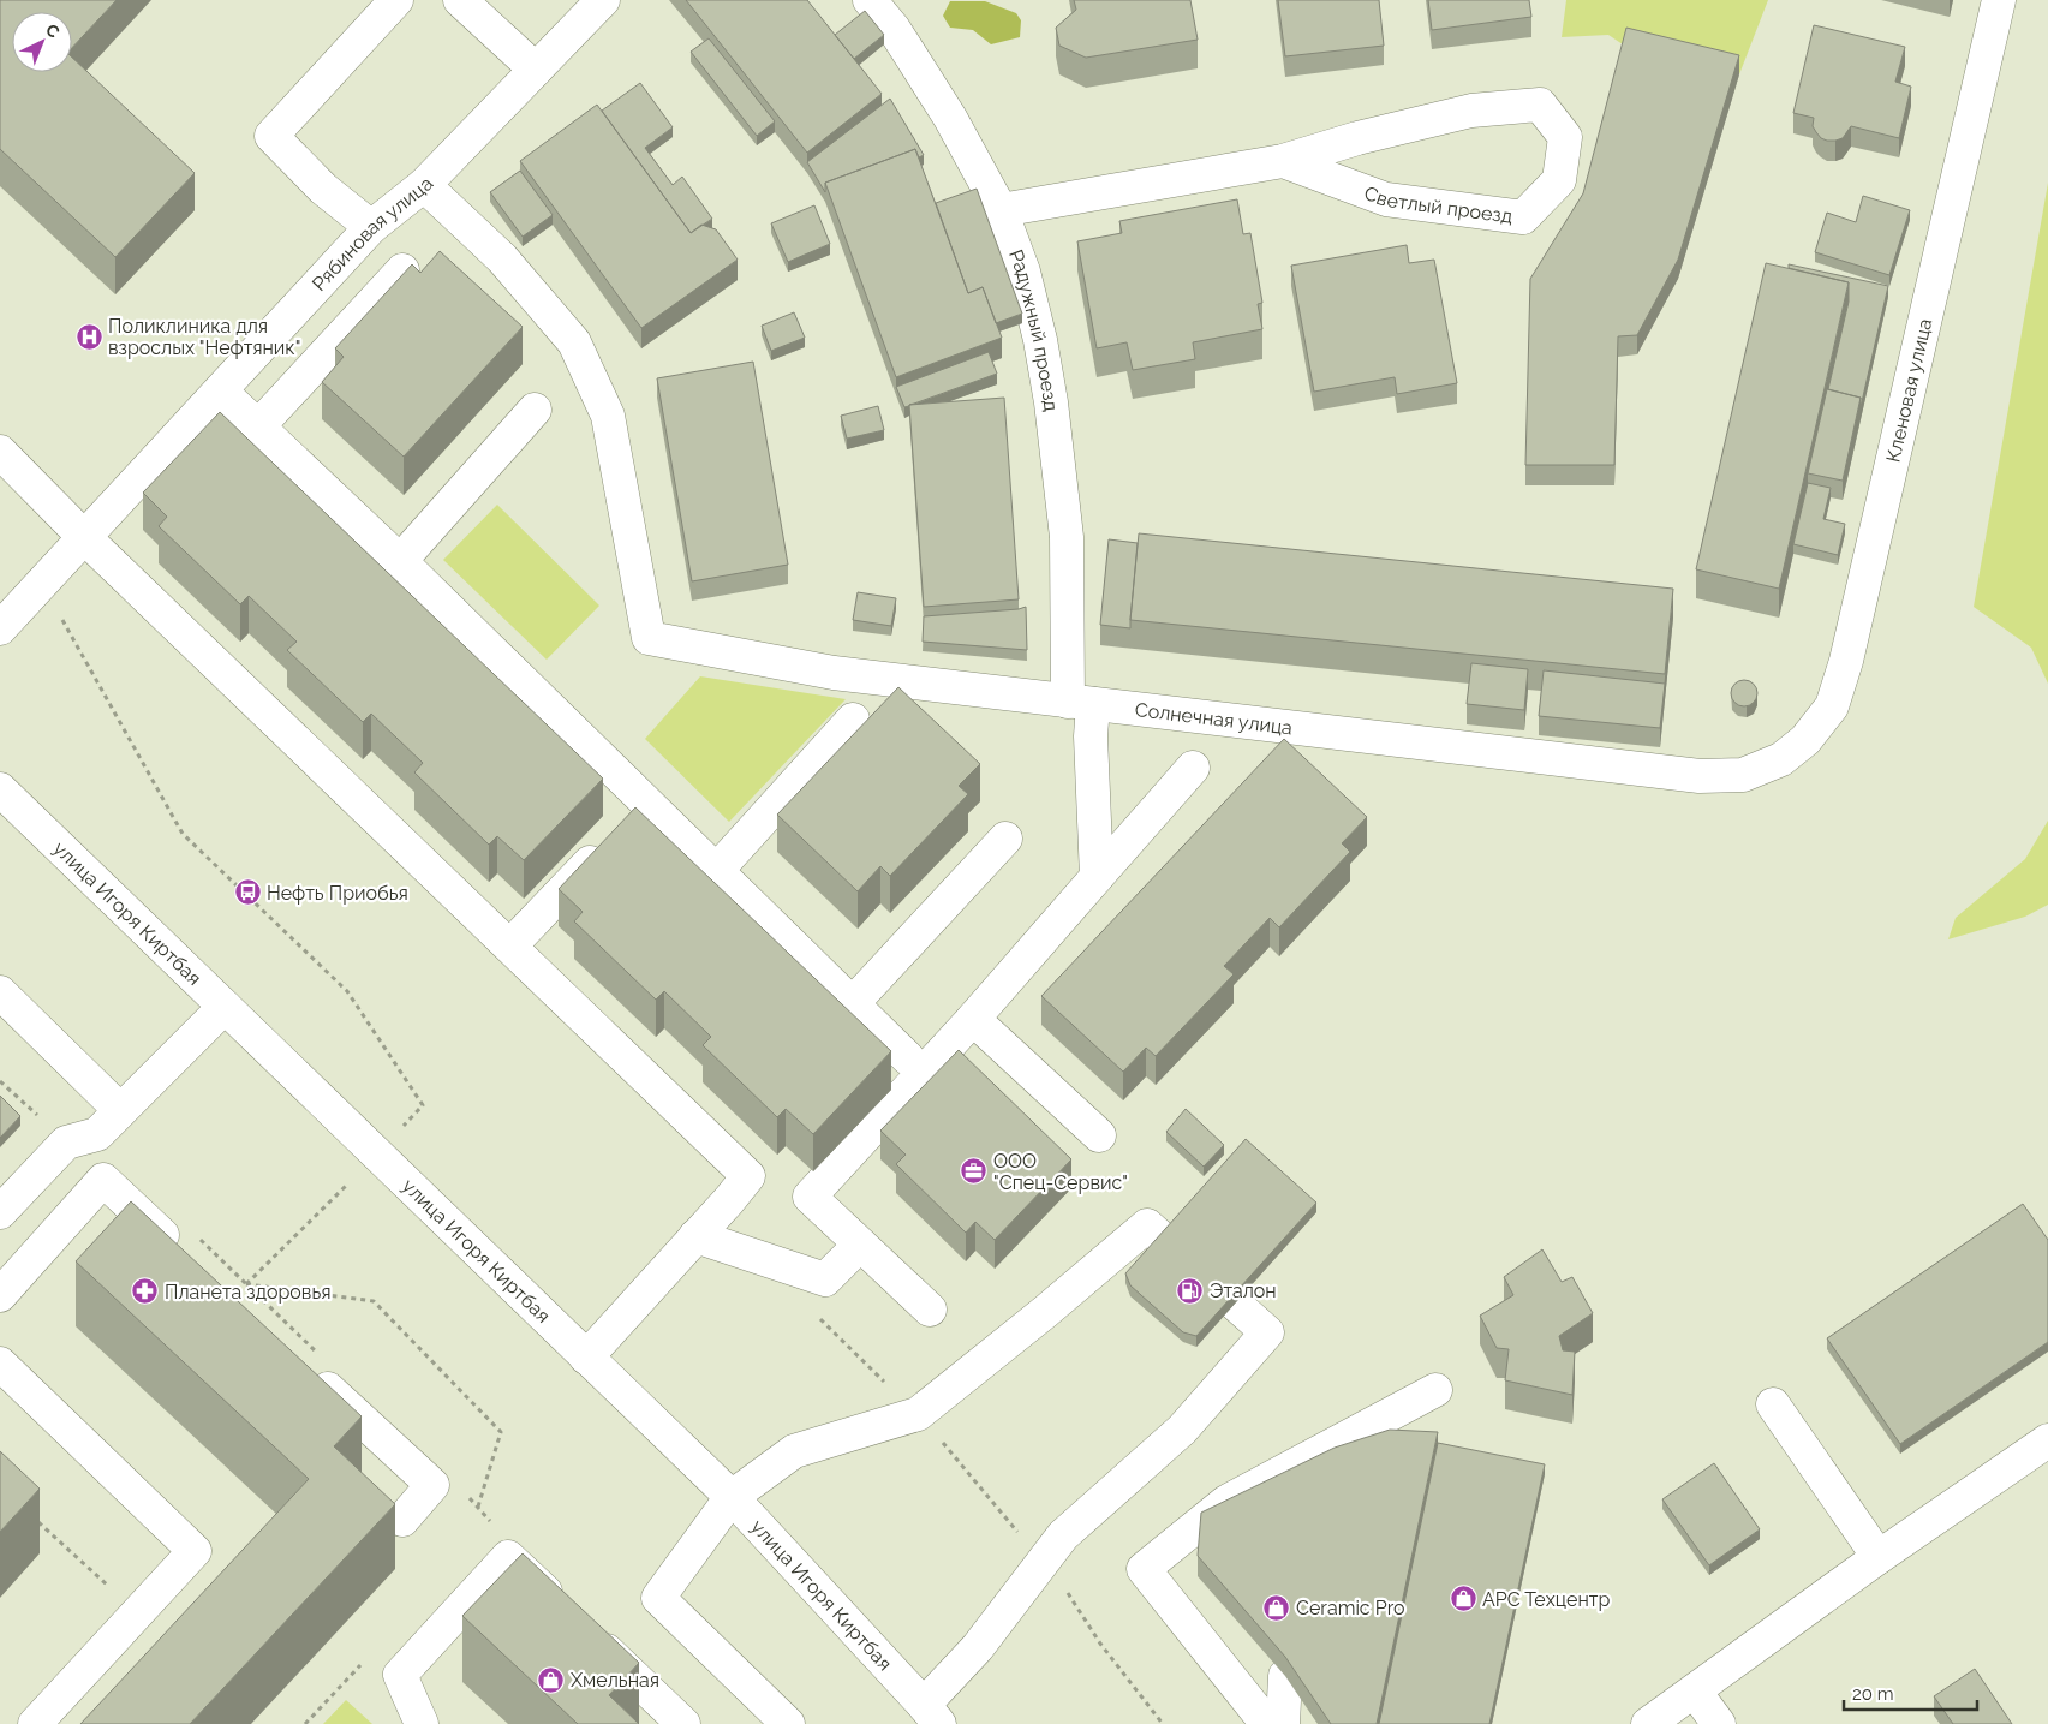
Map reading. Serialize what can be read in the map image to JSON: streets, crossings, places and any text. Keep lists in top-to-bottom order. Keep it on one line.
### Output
{"streets":{"street":["Светлый проезд","Рябиновая улица","Радужный проезд","Кленовая улица","Солнечная улица","улица Игоря Киртбая"]},"crossings":[["Светлый проезд","Радужный проезд"],["Рябиновая улица","Солнечная улица"],["Радужный проезд","Солнечная улица"],["Кленовая улица","Солнечная улица"]],"places":{"hospital":["Поликлиника для взрослых \"Нефтяник\""],"bus stop":["Нефть Приобья"],"office":["ООО \"Спец-Сервис\""],"fuel station":["Эталон"],"pharmacy":["Планета здоровья"],"shop":["АРС Техцентр","Ceramic Pro","Хмельная"]},"scale_bar":"20 m","north":"top right"}
